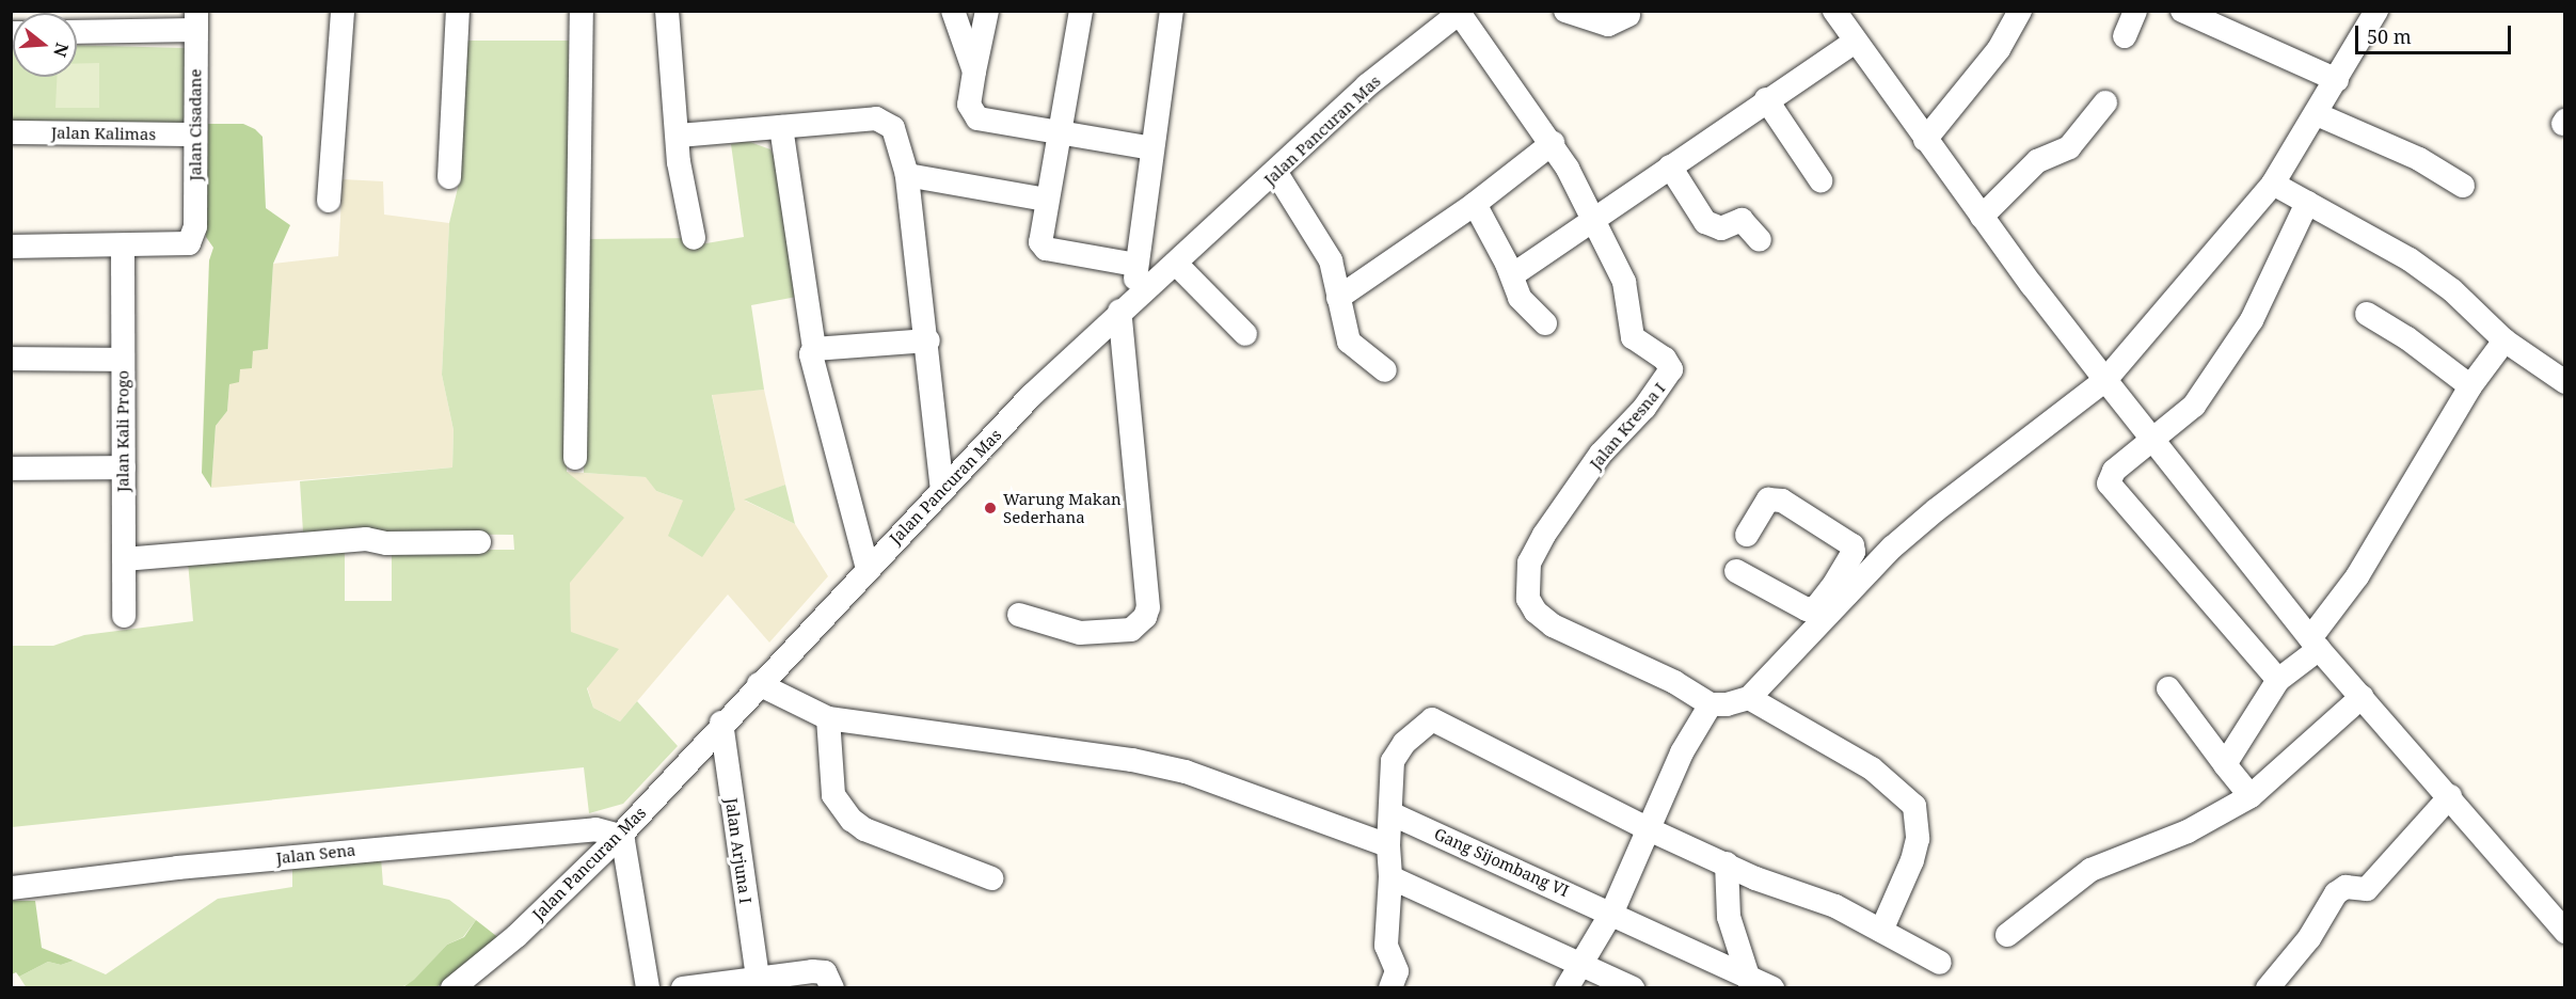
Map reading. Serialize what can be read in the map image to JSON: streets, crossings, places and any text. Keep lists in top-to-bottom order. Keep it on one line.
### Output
{"streets":{"street":["Jalan Cisadane","Jalan Pancuran Mas","Jalan Kalimas","Jalan Kresna I","Jalan Kali Progo","Jalan Arjuna I","Jalan Sena","Gang Sijombang VI"]},"crossings":[["Jalan Cisadane","Jalan Kalimas"],["Jalan Cisadane","Jalan Kali Progo"],["Jalan Pancuran Mas","Jalan Kresna I"],["Jalan Pancuran Mas","Jalan Arjuna I"],["Jalan Pancuran Mas","Jalan Sena"]],"places":["Warung Makan Sederhana"],"scale_bar":"50 m","north":"right"}
